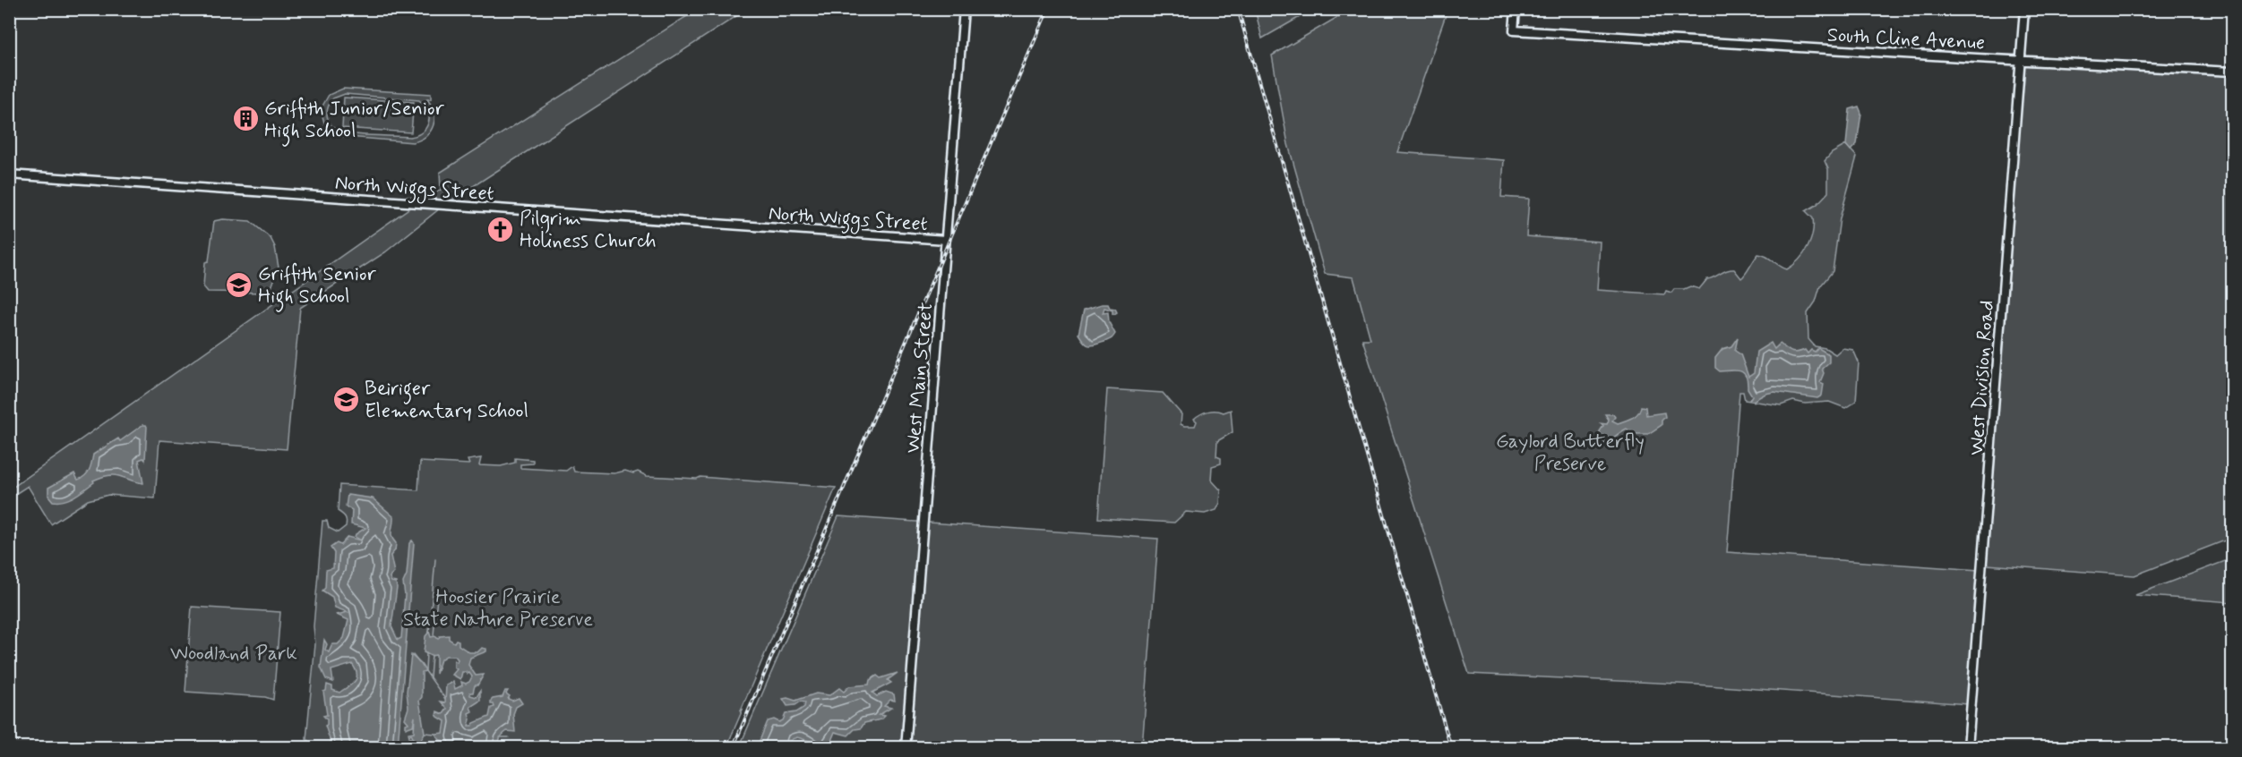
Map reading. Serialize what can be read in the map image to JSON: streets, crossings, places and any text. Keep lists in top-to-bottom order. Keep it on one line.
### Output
{"streets":{"street":["South Cline Avenue","North Wiggs Street","West Main Street","West Division Road"]},"crossings":[["South Cline Avenue","West Division Road"],["North Wiggs Street","West Main Street"]],"parks":["Gaylord Butterfly Preserve","Hoosier Prairie State Nature Preserve","Woodland Park"],"places":{"building":["Griffith Junior/Senior High School"],"church":["Pilgrim Holiness Church"],"school or university":["Griffith Senior High School","Beiriger Elementary School"]}}
